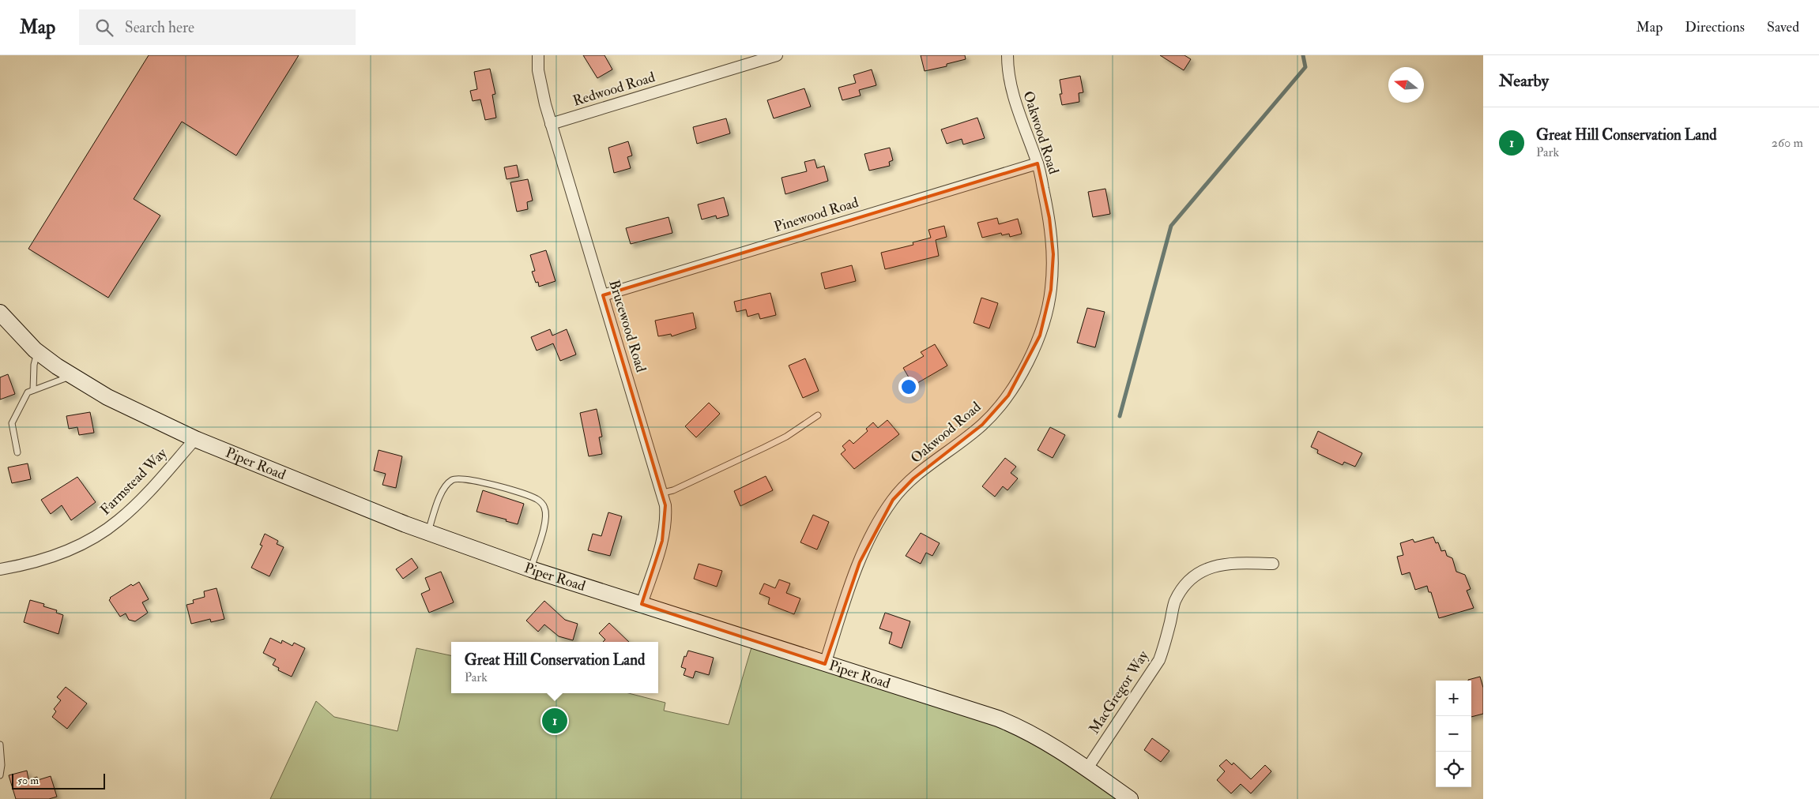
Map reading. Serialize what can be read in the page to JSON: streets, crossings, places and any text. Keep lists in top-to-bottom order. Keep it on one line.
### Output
{"streets":{"street":["Redwood Road","Oakwood Road","Pinewood Road","Brucewood Road","Piper Road","Farmstead Way","MacGregor Way"]},"crossings":[["Redwood Road","Brucewood Road"],["Oakwood Road","Pinewood Road"],["Oakwood Road","Piper Road"],["Pinewood Road","Brucewood Road"],["Brucewood Road","Piper Road"],["Piper Road","Farmstead Way"],["Piper Road","MacGregor Way"]],"scale_bar":"50 m","north":"left","page":{"header":"Map","search":"Search here","nav":["Map","Directions","Saved"],"heading":"Nearby","list":[{"mark":"1","name":"Great Hill Conservation Land","note":"Park","value":"260 m"}],"popup":["Great Hill Conservation Land","Park"],"map_buttons":["+","−"],"pins":"1","scale":"50 m"}}
